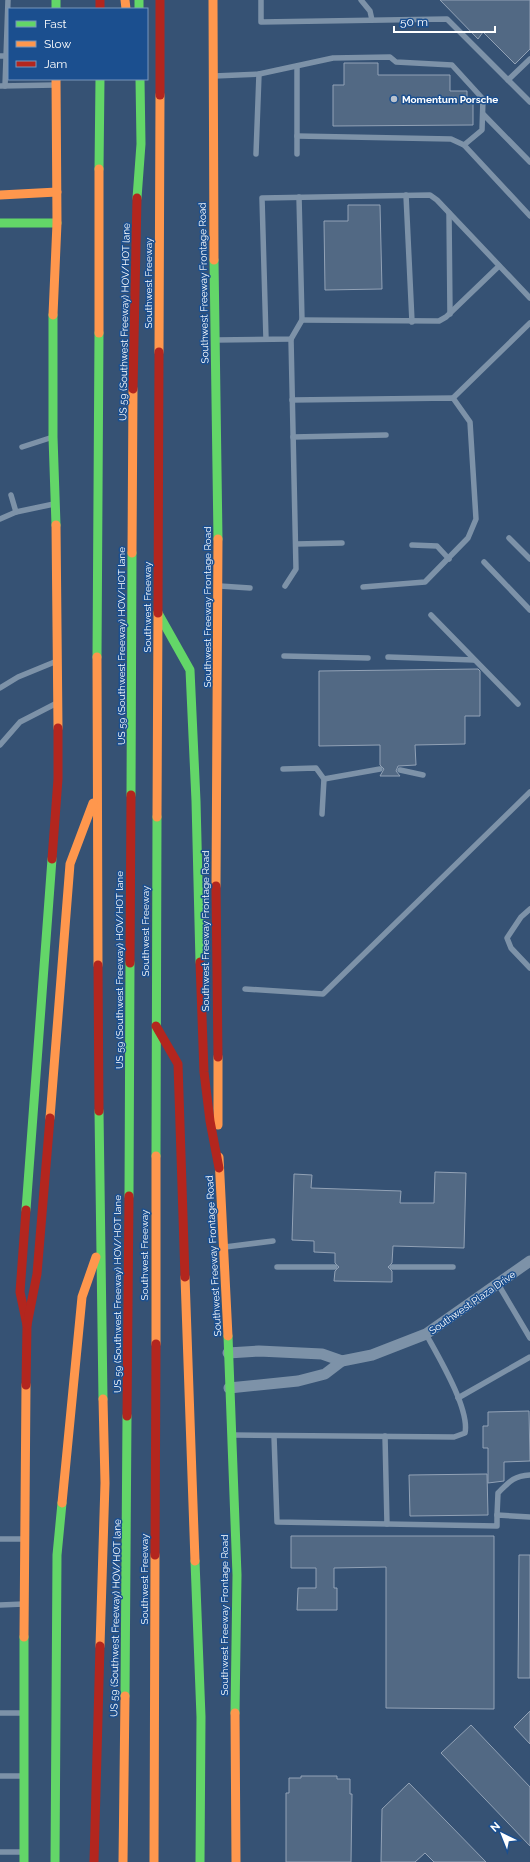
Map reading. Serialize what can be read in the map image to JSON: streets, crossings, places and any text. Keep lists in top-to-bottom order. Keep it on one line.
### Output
{"streets":{"main road":["Southwest Freeway","Southwest Freeway Frontage Road","US 59 (Southwest Freeway) HOV/HOT lane"],"street":["Southwest Plaza Drive"]},"crossings":[["Southwest Freeway Frontage Road","Southwest Plaza Drive"]],"places":["Momentum Porsche"],"legend":["Fast","Slow","Jam"],"scale_bar":"50 m","north":"top left"}
